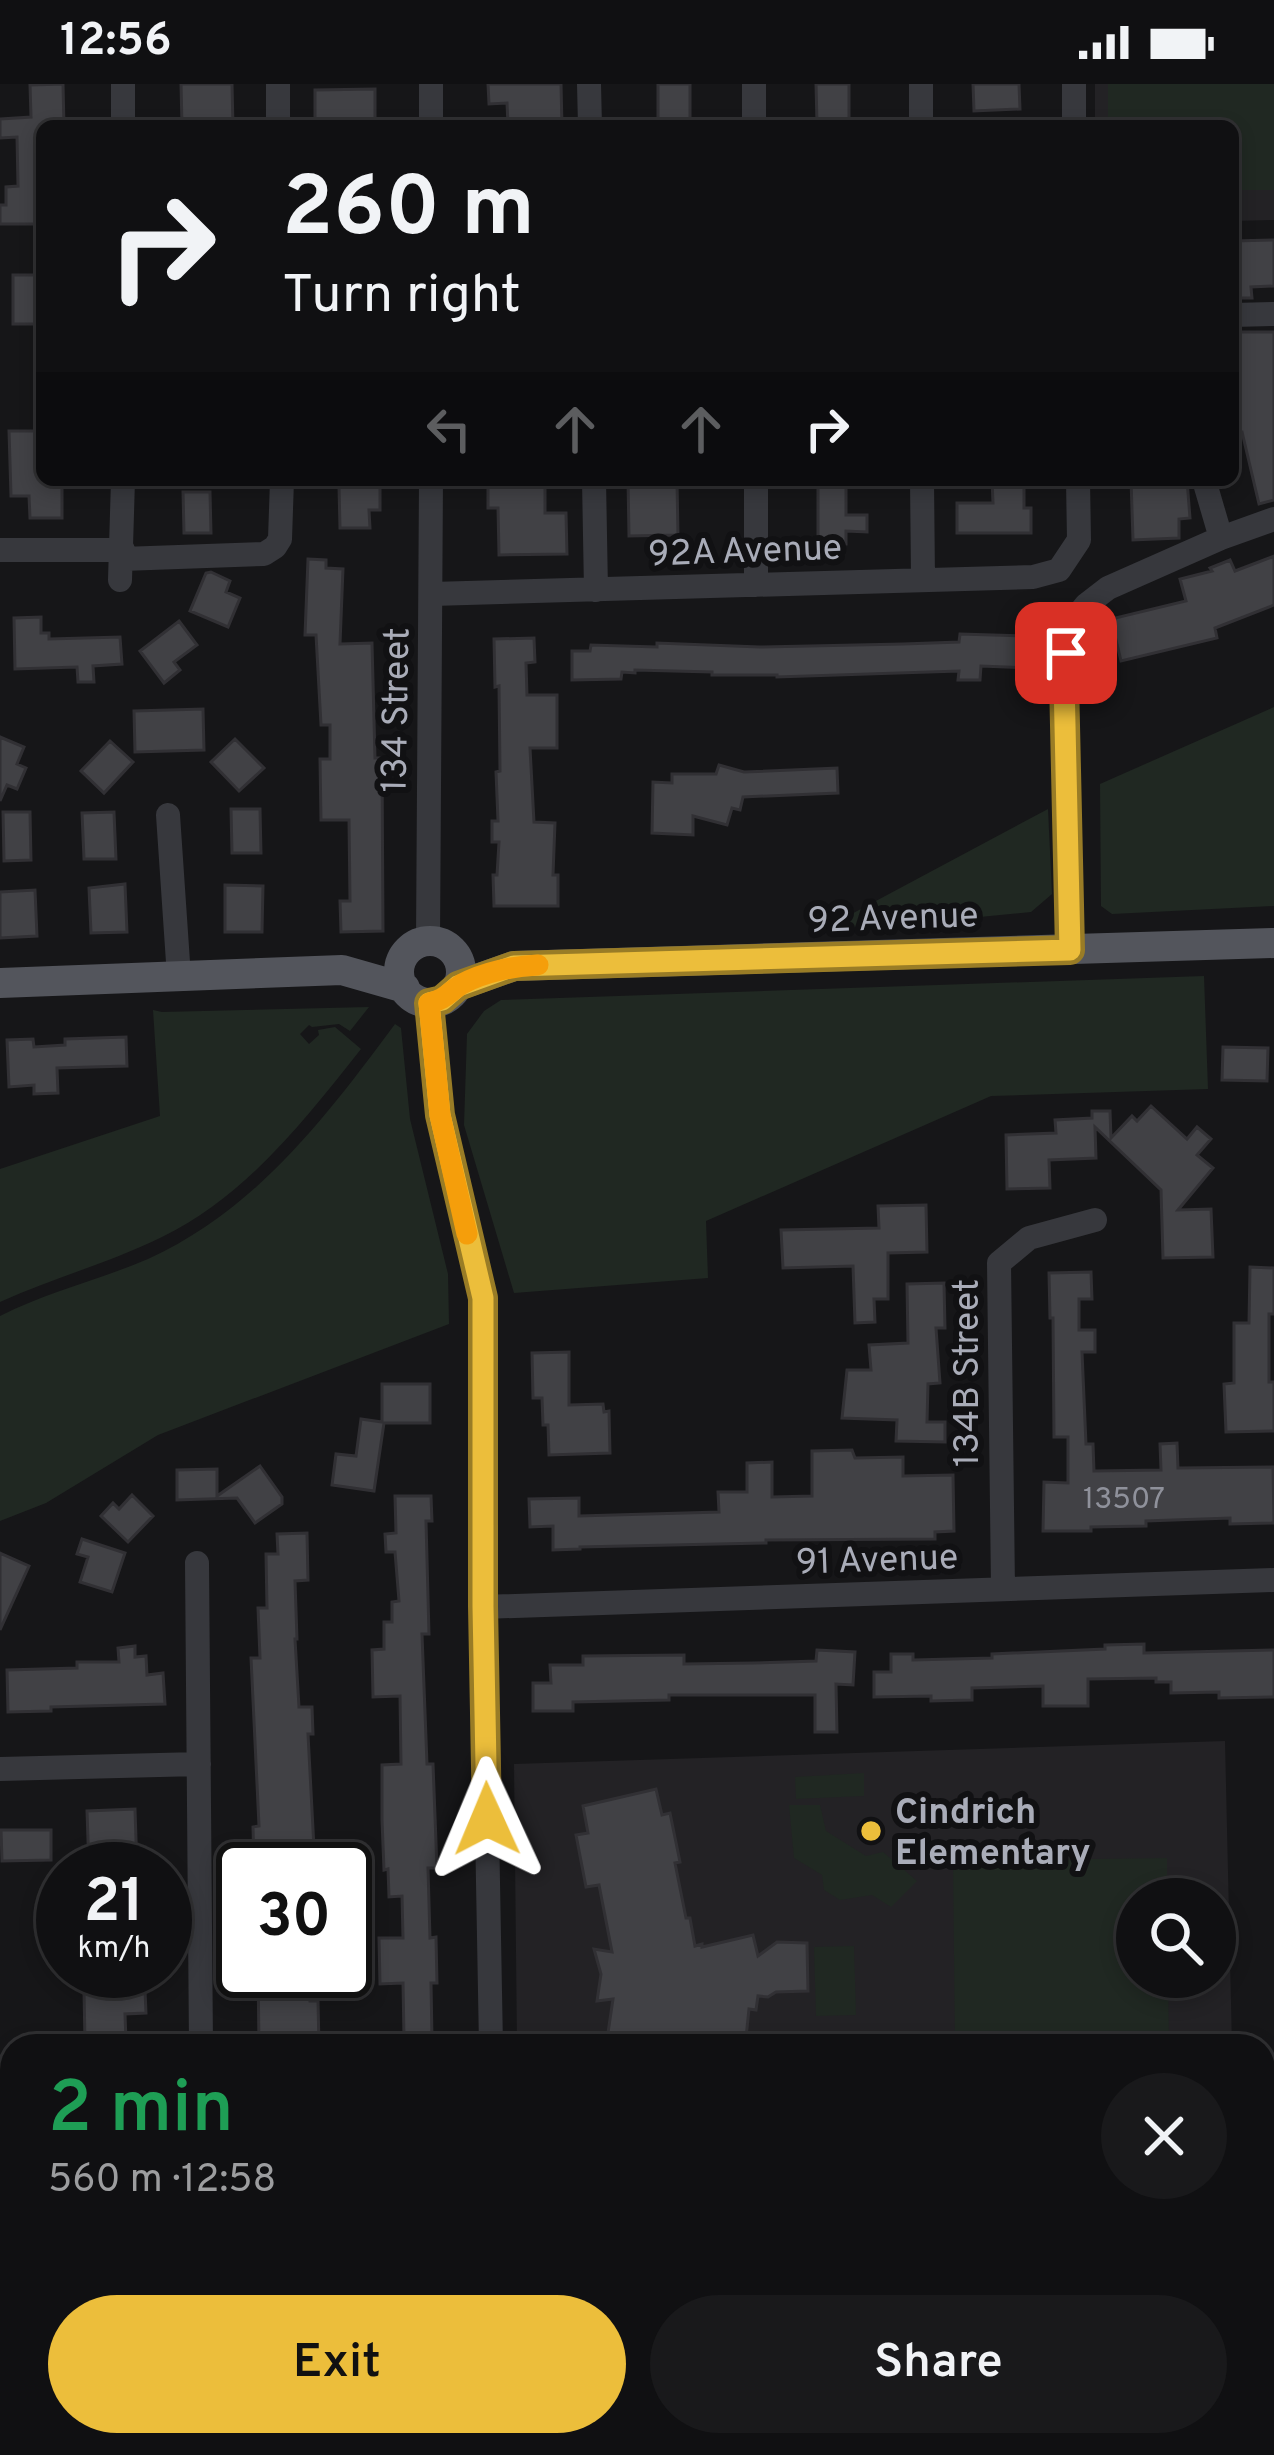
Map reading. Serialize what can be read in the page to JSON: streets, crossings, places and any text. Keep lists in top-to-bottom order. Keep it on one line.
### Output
{"streets":{"main road":["92 Avenue"],"street":["92A Avenue","134 Street","134B Street","91 Avenue"]},"crossings":[["92A Avenue","134 Street"],["134B Street","91 Avenue"]],"places":["Cindrich Elementary"],"house_numbers":["13507"],"page":{"status":"12:56","turn":["260 m","Turn right"],"speed":"21 km/h","limit":"30","heading":["2 min","560 m · 12:58"],"buttons":["Exit","Share"]}}
